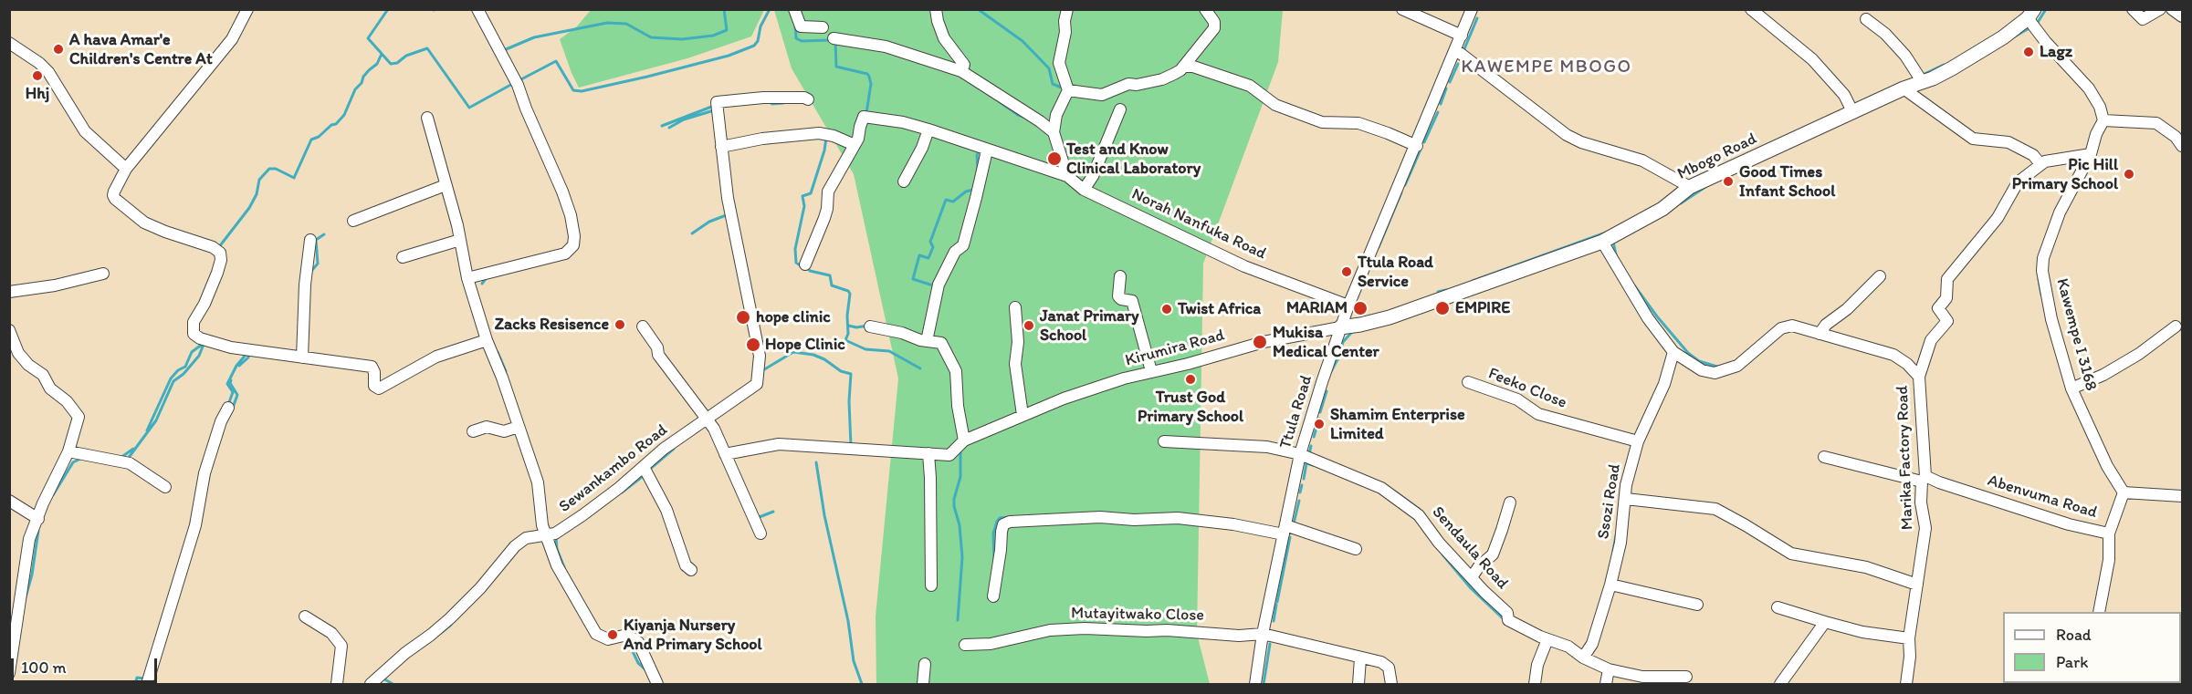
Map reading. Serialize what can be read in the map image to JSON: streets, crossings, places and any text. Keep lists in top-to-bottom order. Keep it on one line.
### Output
{"streets":{"street":["Mbogo Road","Norah Nanfuka Road","Kawempe I 3168","Kirumira Road","Feeko Close","Ttula Road","Marika Factory Road","Sewankambo Road","Abenvuma Road","Ssozi Road","Sendaula Road","Mutayitwako Close"]},"crossings":[["Mbogo Road","Kirumira Road"],["Mbogo Road","Ttula Road"],["Mbogo Road","Marika Factory Road"],["Norah Nanfuka Road","Ttula Road"],["Kawempe I 3168","Abenvuma Road"],["Kirumira Road","Ttula Road"],["Feeko Close","Ssozi Road"],["Ttula Road","Sendaula Road"],["Ttula Road","Mutayitwako Close"],["Marika Factory Road","Abenvuma Road"],["Marika Factory Road","Ssozi Road"],["Ssozi Road","Sendaula Road"]],"districts":["KAWEMPE MBOGO"],"places":["A hava Amar'e Children's Centre At","Lagz","Hhj","Test and Know Clinical Laboratory","Pic Hill Primary School","Good Times Infant School","Ttula Road Service","MARIAM","EMPIRE","Twist Africa","hope clinic","Zacks Resisence","Janat Primary School","Mukisa Medical Center","Hope Clinic","Trust God Primary School","Shamim Enterprise Limited","Kiyanja Nursery And Primary School"],"legend":["Road","Park"],"scale_bar":"100 m"}
